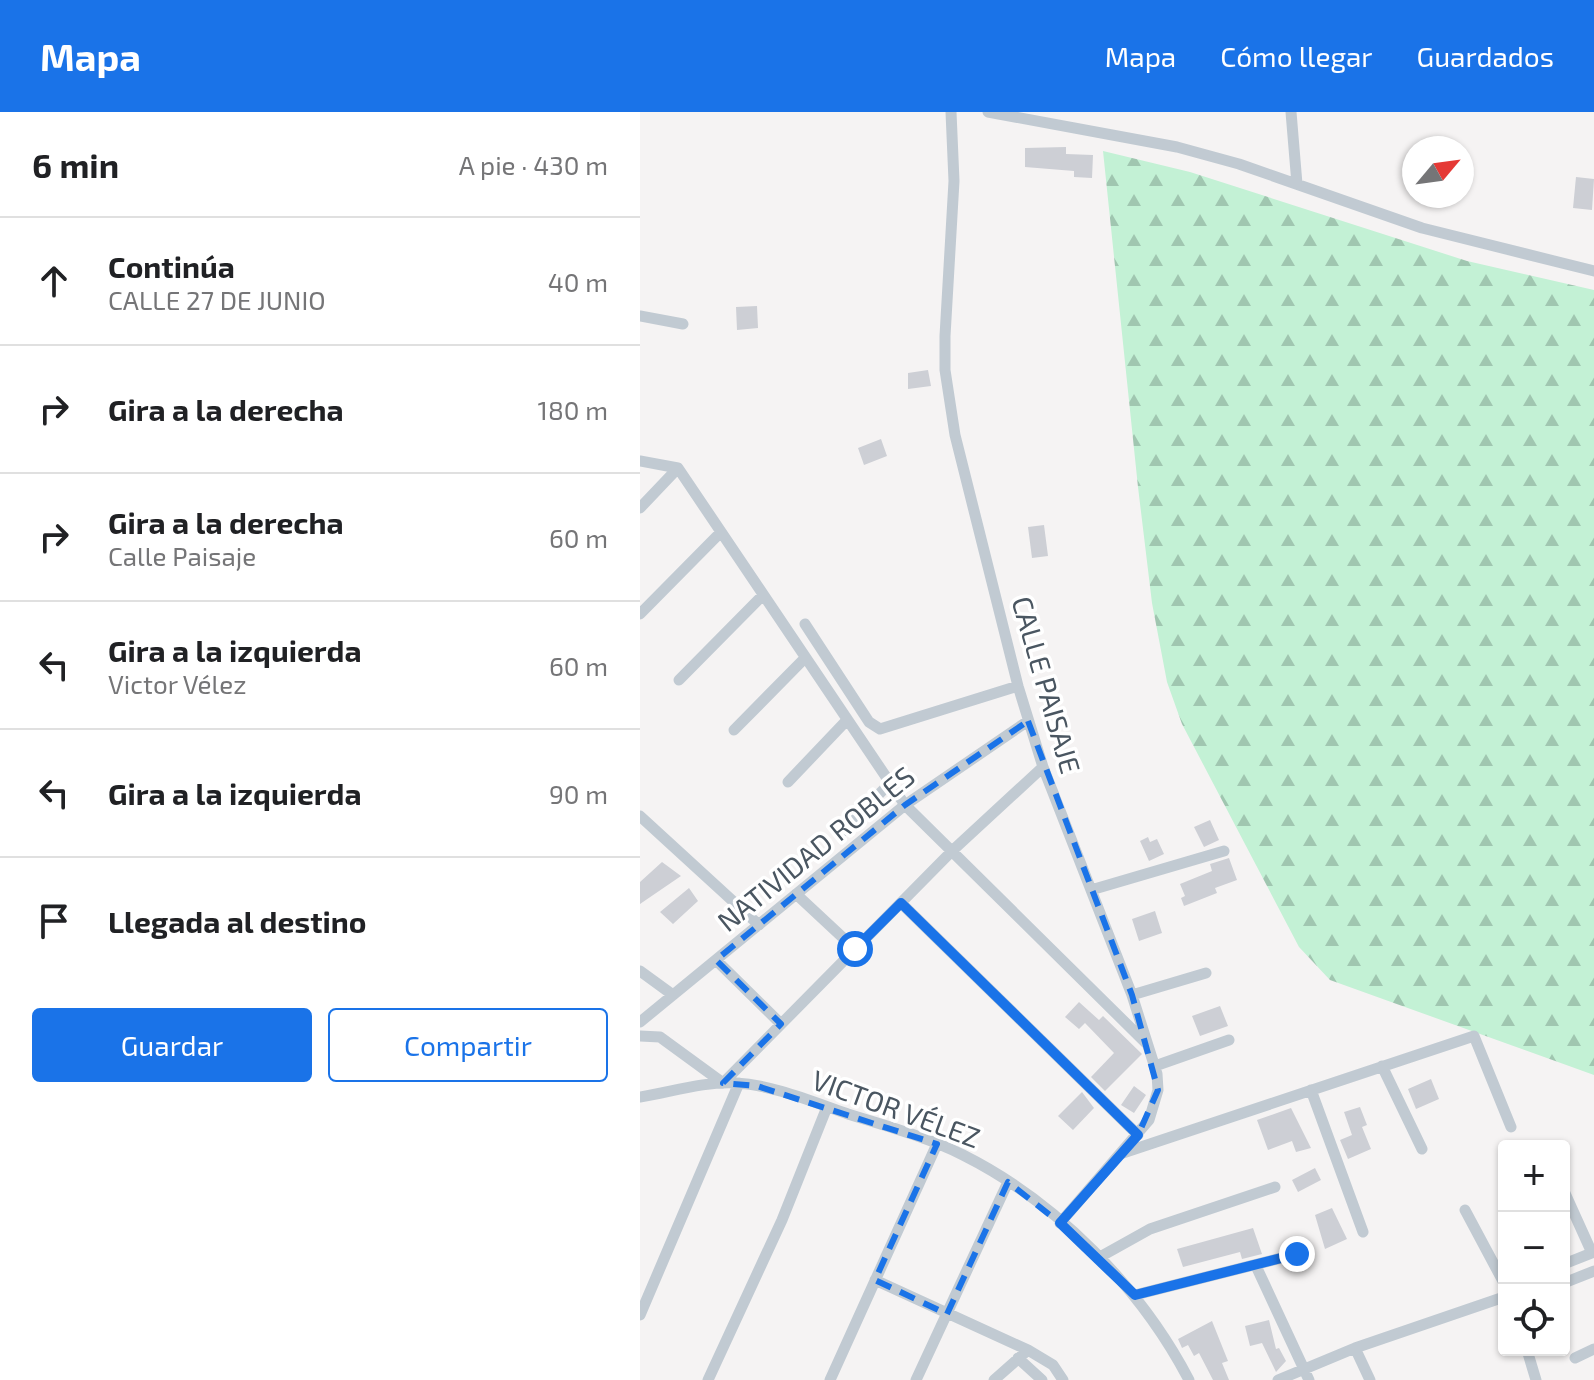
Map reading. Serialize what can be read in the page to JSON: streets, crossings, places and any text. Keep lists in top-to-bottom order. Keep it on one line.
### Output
{"streets":{"street":["CALLE PAISAJE","NATIVIDAD ROBLES","VICTOR VÉLEZ"]},"crossings":[["CALLE PAISAJE","NATIVIDAD ROBLES"],["CALLE PAISAJE","VICTOR VÉLEZ"]],"north":"top right","page":{"header":"Mapa","nav":["Mapa","Cómo llegar","Guardados"],"heading":["6 min","A pie · 430 m"],"list":[["Continúa","CALLE 27 DE JUNIO","40 m"],["Gira a la derecha","180 m"],["Gira a la derecha","Calle Paisaje","60 m"],["Gira a la izquierda","Victor Vélez","60 m"],["Gira a la izquierda","90 m"],"Llegada al destino"],"buttons":["Guardar","Compartir"],"map_buttons":["+","−"]}}
